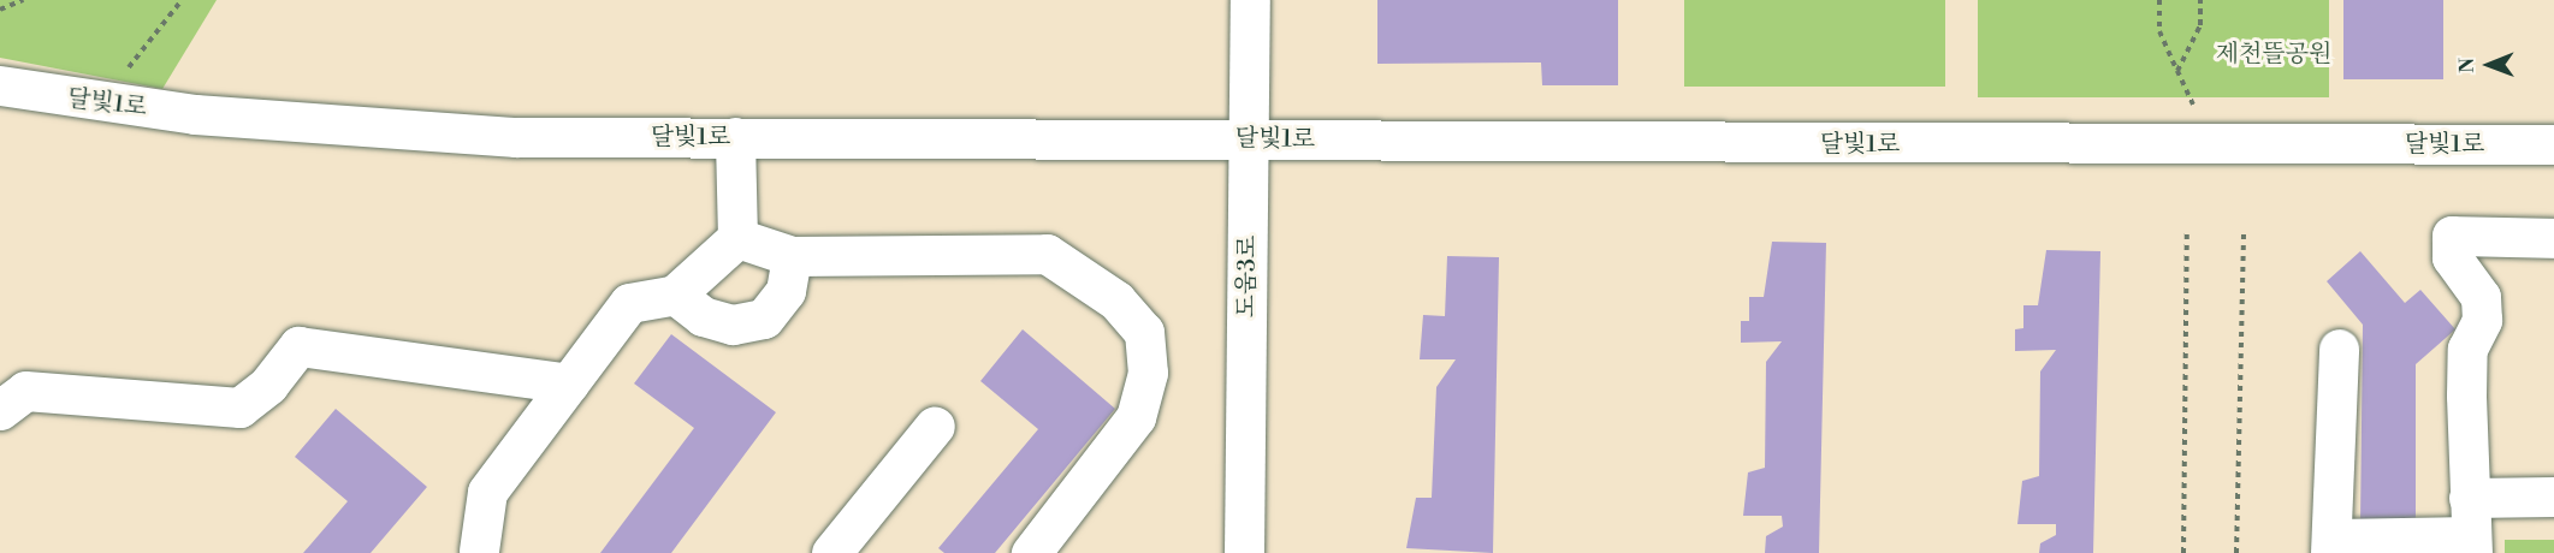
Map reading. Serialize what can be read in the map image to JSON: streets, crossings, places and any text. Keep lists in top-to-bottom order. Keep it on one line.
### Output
{"streets":{"street":["달빛1로","도움3로"]},"crossings":[["달빛1로","도움3로"]],"parks":["제천뜰공원"],"north":"left"}
